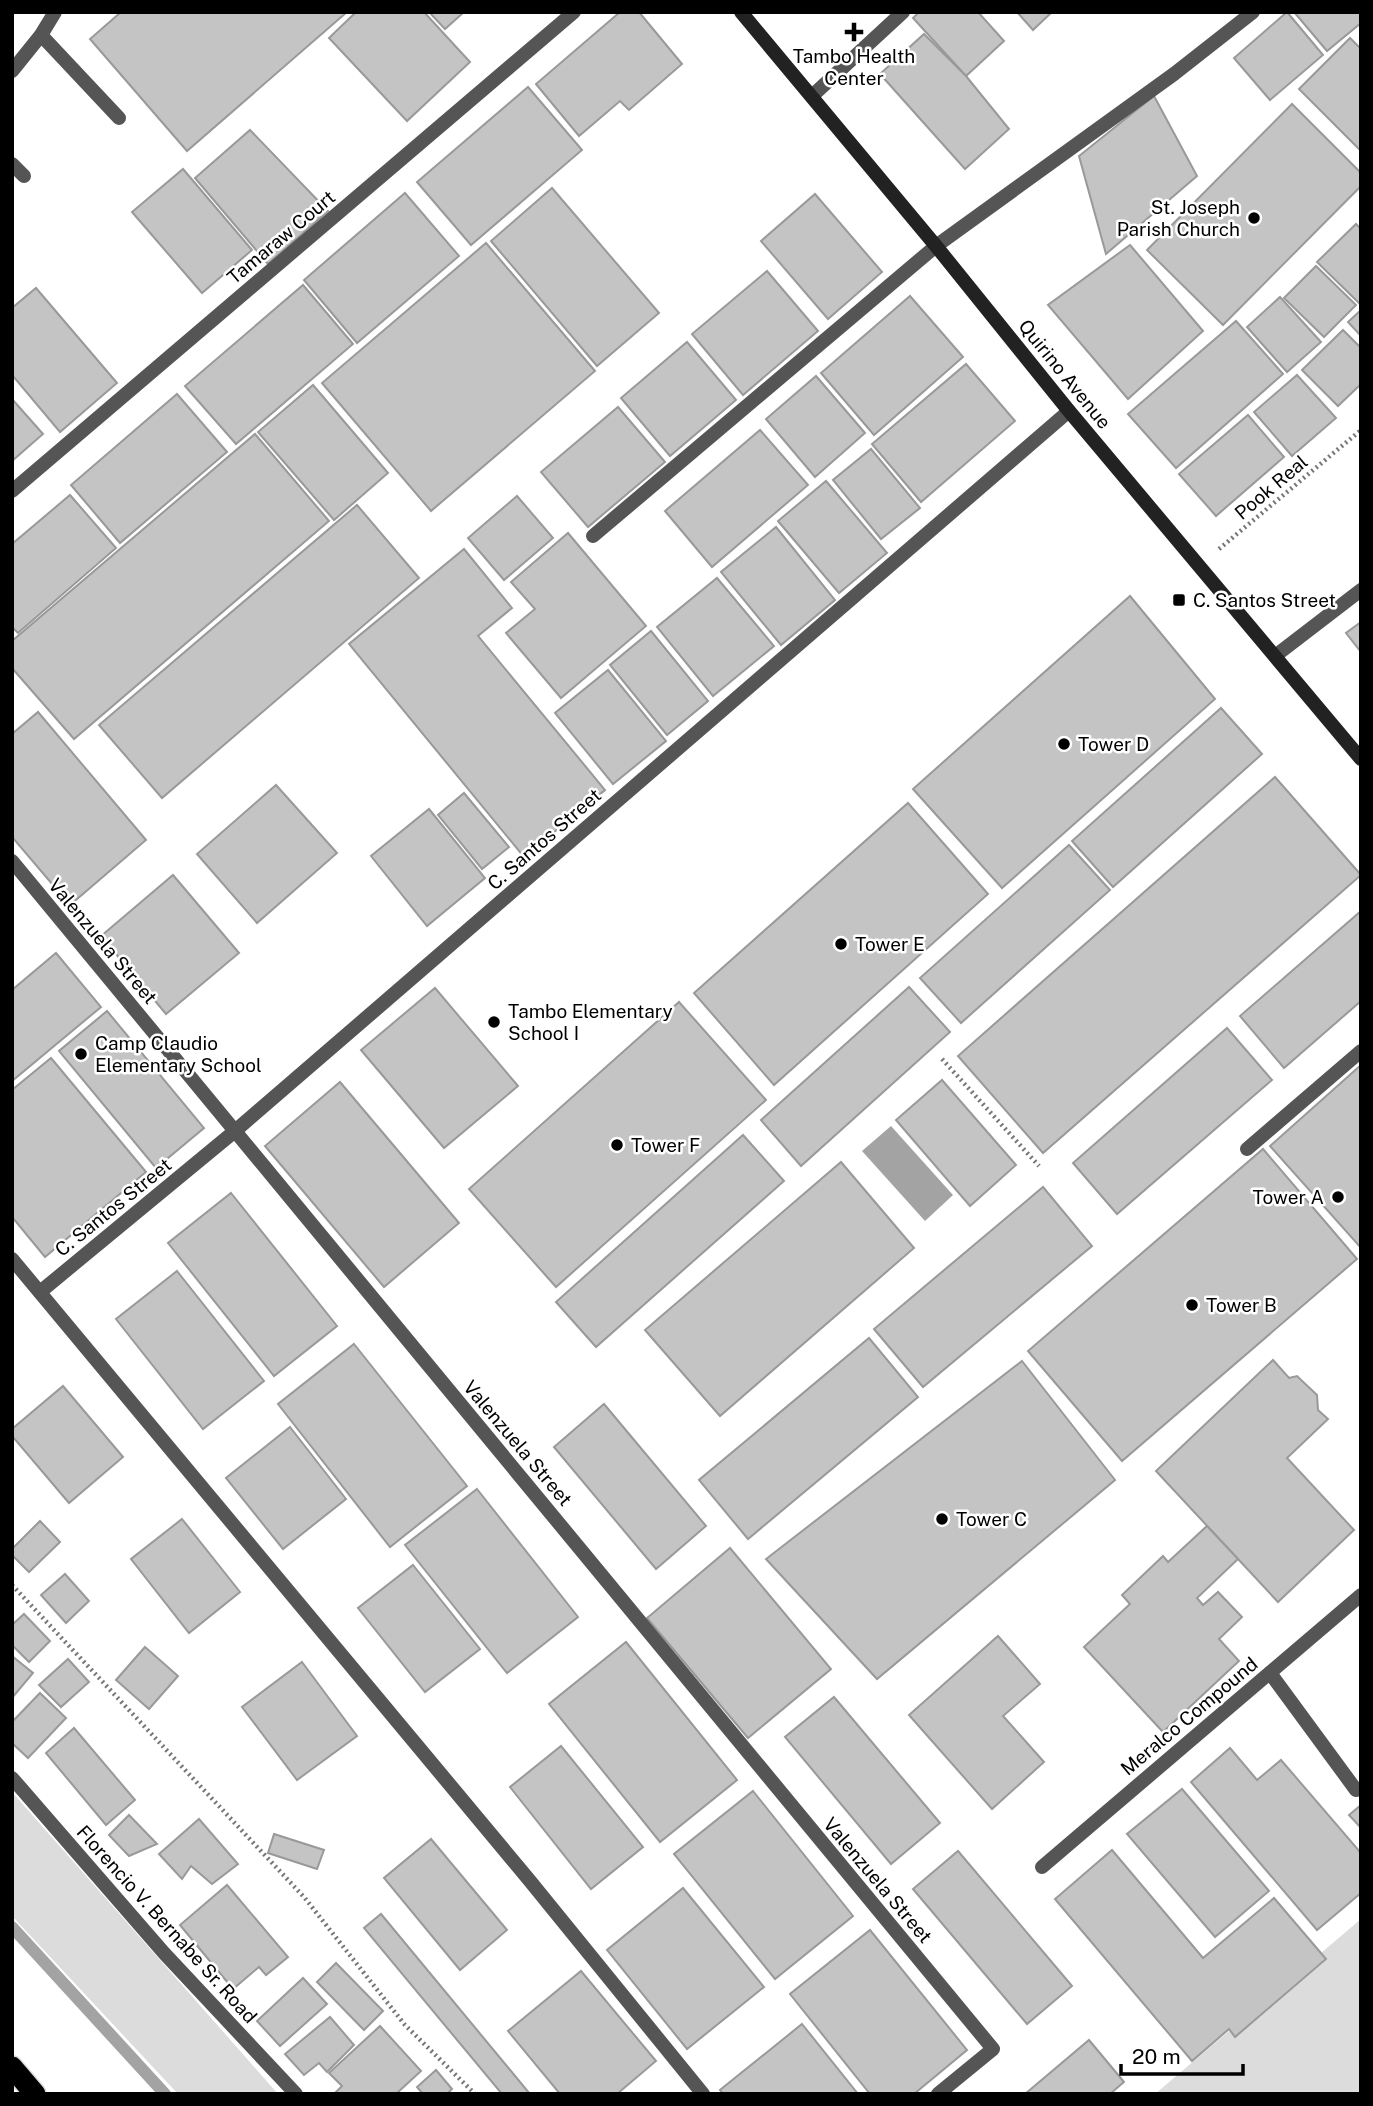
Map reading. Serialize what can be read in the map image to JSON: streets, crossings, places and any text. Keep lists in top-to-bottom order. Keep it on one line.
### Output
{"streets":{"main road":["Quirino Avenue"],"street":["Tamaraw Court","C. Santos Street","Valenzuela Street","Meralco Compound","Florencio V. Bernabe Sr. Road"],"path":["Pook Real"]},"crossings":[["Quirino Avenue","Pook Real"],["Quirino Avenue","C. Santos Street"],["C. Santos Street","Valenzuela Street"]],"places":{"health":["Tambo Health Center"],"other":["St. Joseph Parish Church","Tower D","Tower E","Tambo Elementary School I","Camp Claudio Elementary School","Tower F","Tower A","Tower B","Tower C"],"transit":["C. Santos Street"]},"scale_bar":"20 m"}
